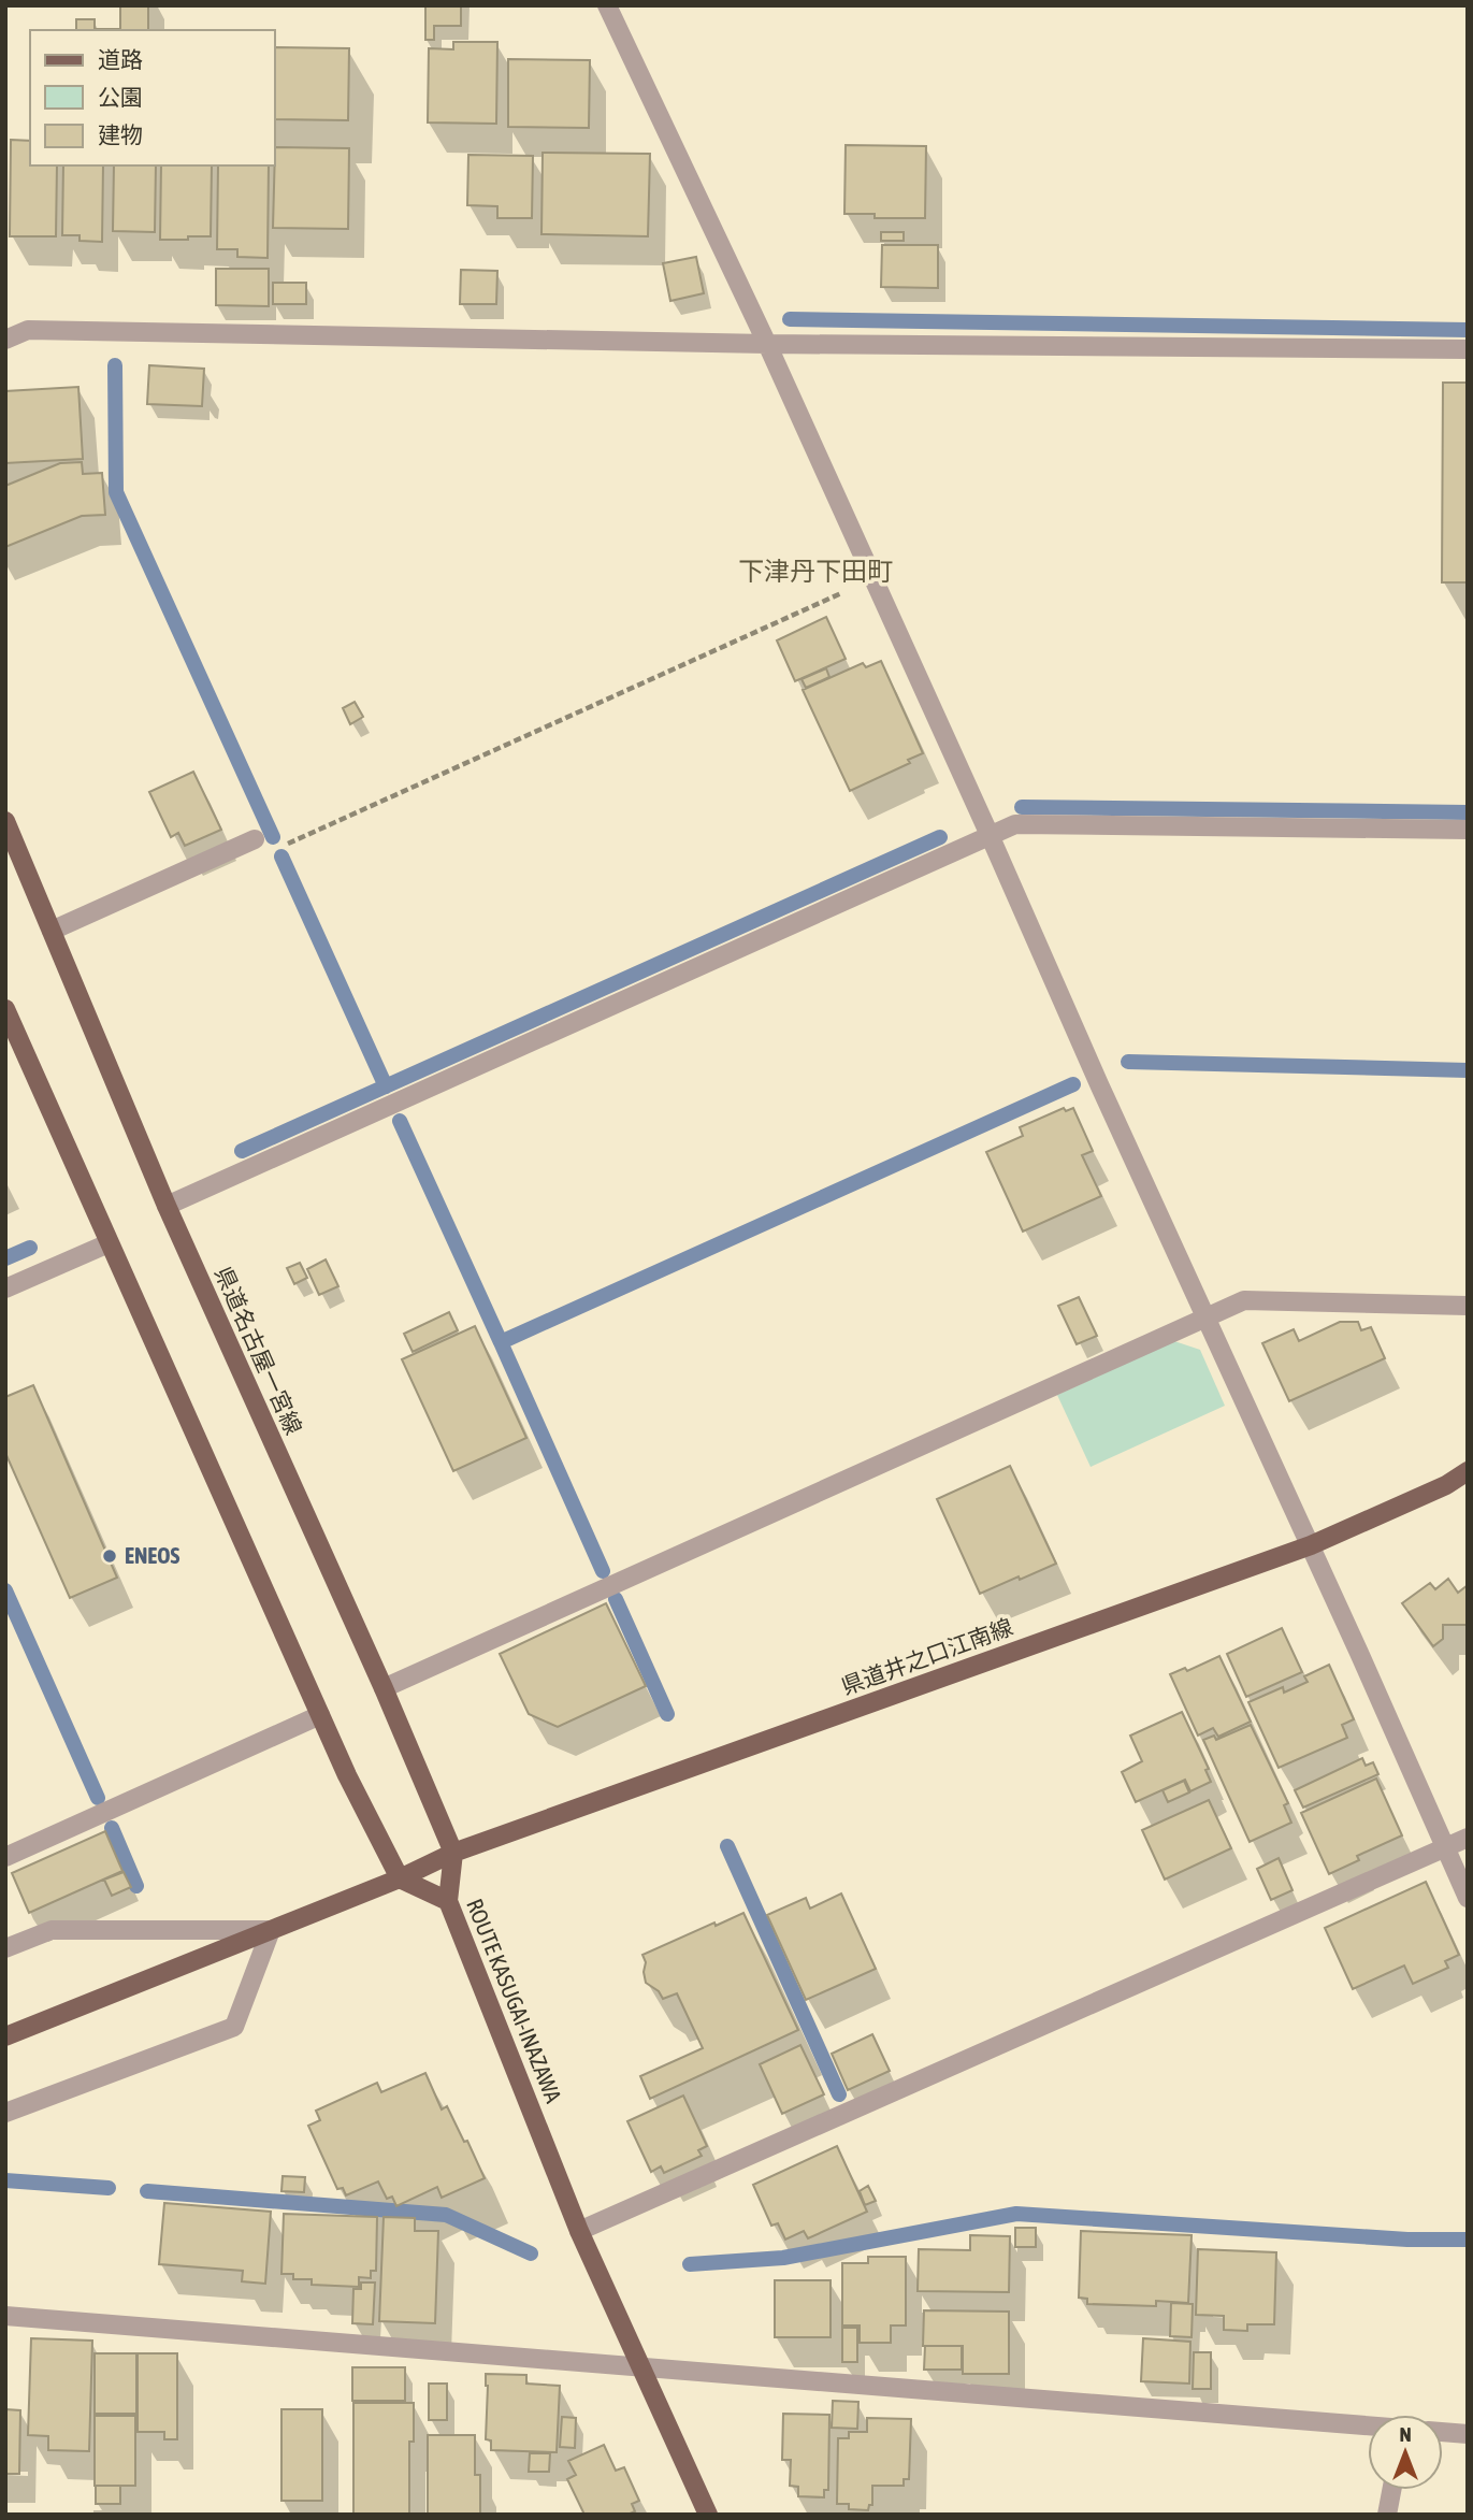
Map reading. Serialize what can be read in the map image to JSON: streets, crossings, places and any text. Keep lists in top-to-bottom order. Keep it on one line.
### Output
{"streets":{"main road":["県道名古屋一宮線","県道井之口江南線","ROUTE KASUGAI-INAZAWA"]},"crossings":[["県道名古屋一宮線","県道井之口江南線"],["県道名古屋一宮線","ROUTE KASUGAI-INAZAWA"],["県道井之口江南線","ROUTE KASUGAI-INAZAWA"]],"districts":["下津丹下田町"],"places":["ENEOS"],"legend":["道路","公園","建物"],"north":"top"}
